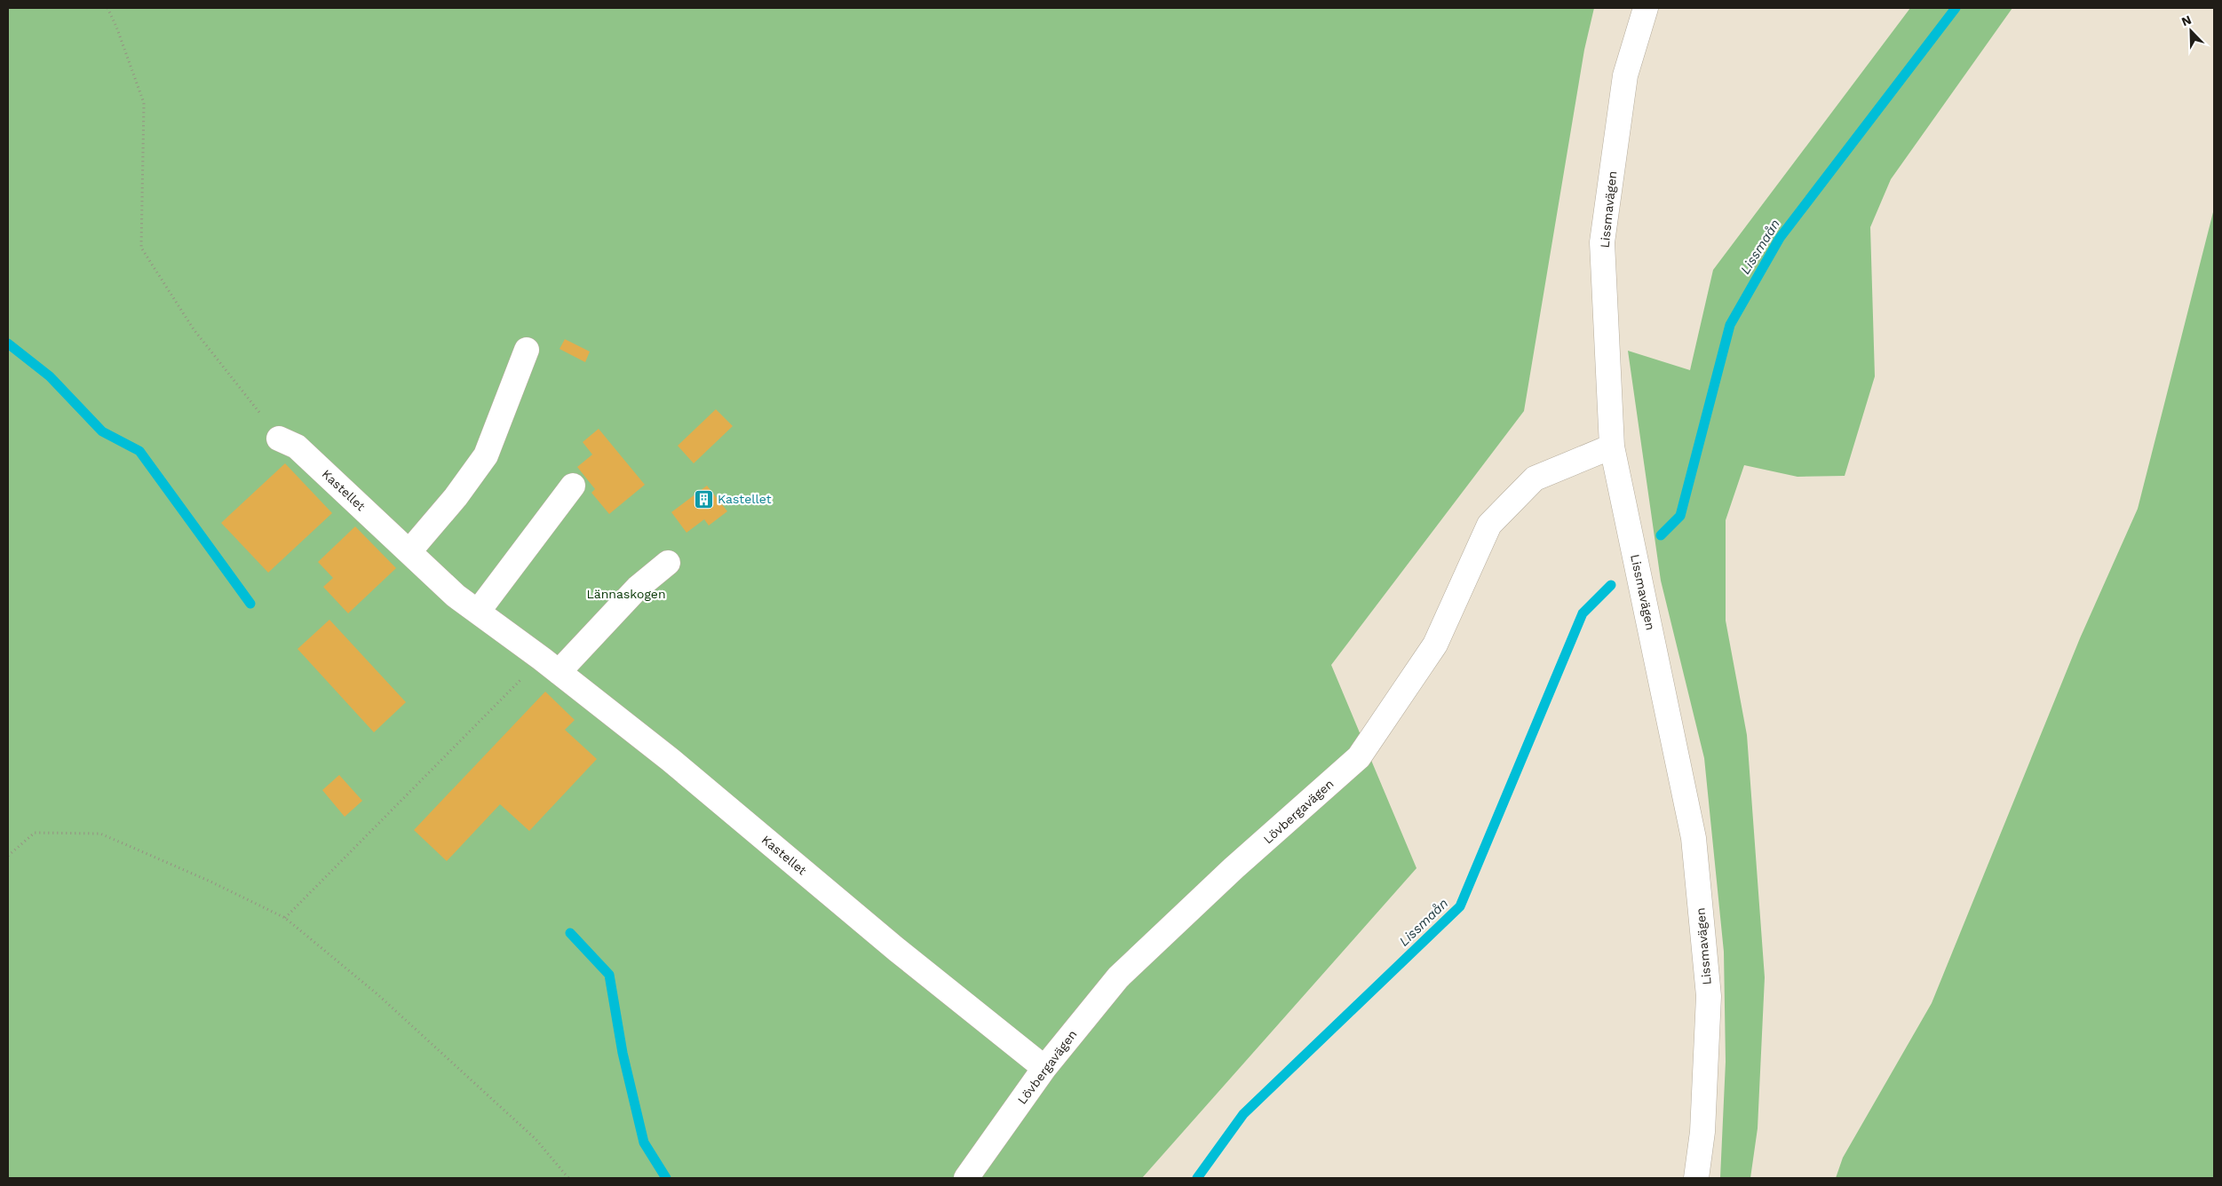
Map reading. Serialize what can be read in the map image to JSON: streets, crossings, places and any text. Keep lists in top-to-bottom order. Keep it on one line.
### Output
{"streets":{"street":["Lissmavägen","Kastellet","Lövbergavägen"]},"crossings":[["Lissmavägen","Lövbergavägen"],["Kastellet","Lövbergavägen"]],"water":["Lissmaån"],"parks":["Lännaskogen"],"places":{"building":["Kastellet"]},"north":"top left"}
